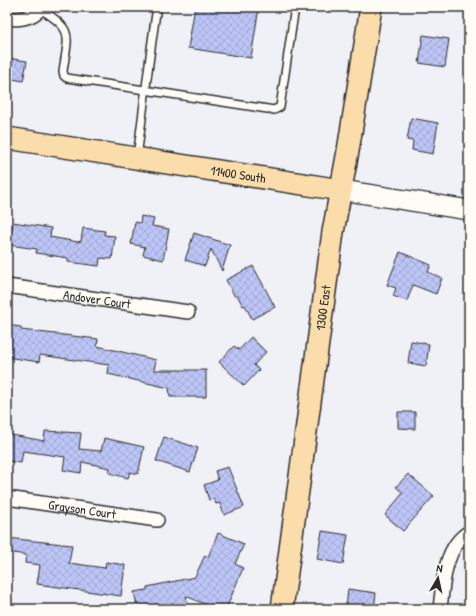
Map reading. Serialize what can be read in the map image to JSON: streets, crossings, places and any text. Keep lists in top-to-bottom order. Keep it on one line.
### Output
{"streets":{"main road":["11400 South","1300 East"],"street":["Andover Court","Grayson Court"]},"crossings":[["11400 South","1300 East"]],"north":"top"}
